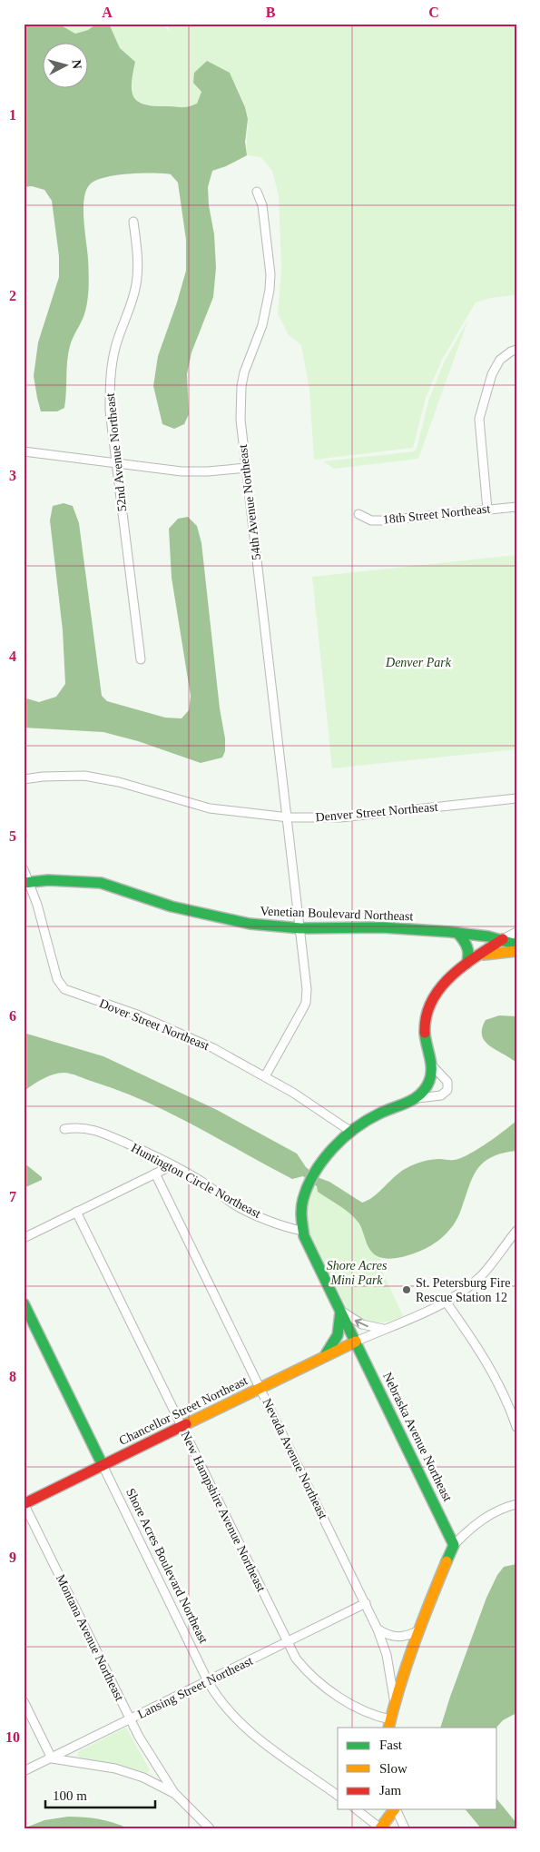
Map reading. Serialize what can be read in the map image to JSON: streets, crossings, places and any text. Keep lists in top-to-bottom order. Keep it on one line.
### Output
{"streets":{"street":["52nd Avenue Northeast","54th Avenue Northeast","18th Street Northeast","Denver Street Northeast","Venetian Boulevard Northeast","Dover Street Northeast","Huntington Circle Northeast","Chancellor Street Northeast","Nebraska Avenue Northeast","Nevada Avenue Northeast","New Hampshire Avenue Northeast","Shore Acres Boulevard Northeast","Montana Avenue Northeast","Lansing Street Northeast"]},"crossings":[["54th Avenue Northeast","Denver Street Northeast"],["54th Avenue Northeast","Venetian Boulevard Northeast"],["54th Avenue Northeast","Dover Street Northeast"],["Venetian Boulevard Northeast","Dover Street Northeast"],["Huntington Circle Northeast","Nebraska Avenue Northeast"],["Chancellor Street Northeast","Nebraska Avenue Northeast"],["Chancellor Street Northeast","Nevada Avenue Northeast"],["Chancellor Street Northeast","New Hampshire Avenue Northeast"],["Chancellor Street Northeast","Shore Acres Boulevard Northeast"],["Chancellor Street Northeast","Montana Avenue Northeast"],["Nevada Avenue Northeast","Lansing Street Northeast"],["New Hampshire Avenue Northeast","Lansing Street Northeast"],["Shore Acres Boulevard Northeast","Lansing Street Northeast"],["Montana Avenue Northeast","Lansing Street Northeast"]],"parks":["Denver Park","Shore Acres Mini Park"],"places":["St. Petersburg Fire Rescue Station 12"],"legend":["Fast","Slow","Jam"],"scale_bar":"100 m","north":"right","grid":{"columns":["A","B","C"],"rows":["1","2","3","4","5","6","7","8","9","10"]}}
